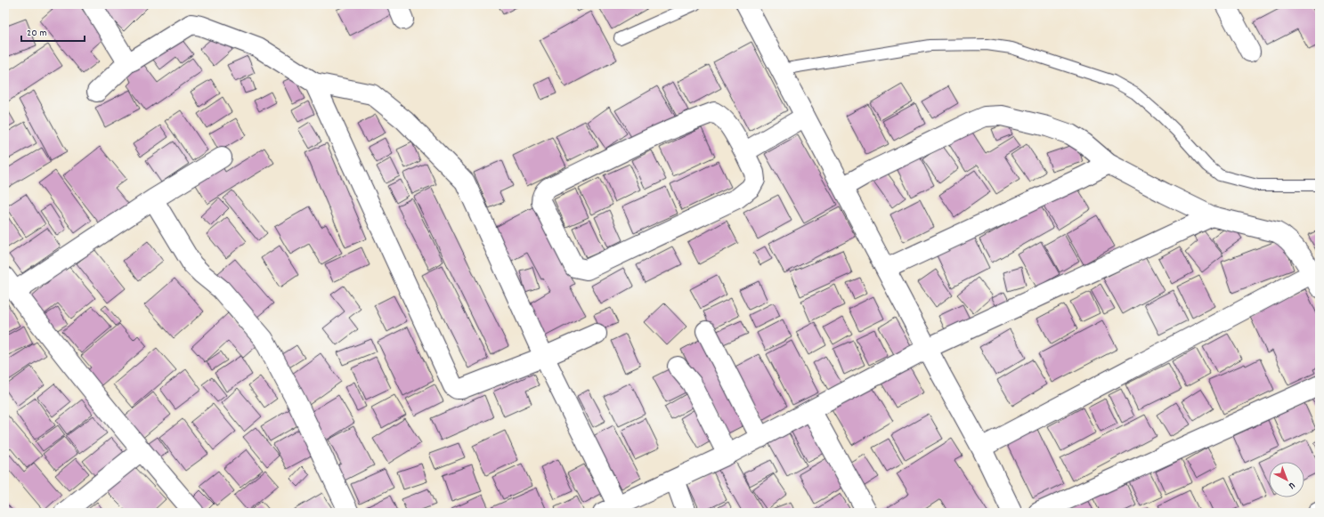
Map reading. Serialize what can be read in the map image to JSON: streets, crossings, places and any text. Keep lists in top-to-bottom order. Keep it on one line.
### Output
{"scale_bar":"20 m","north":"bottom right"}
